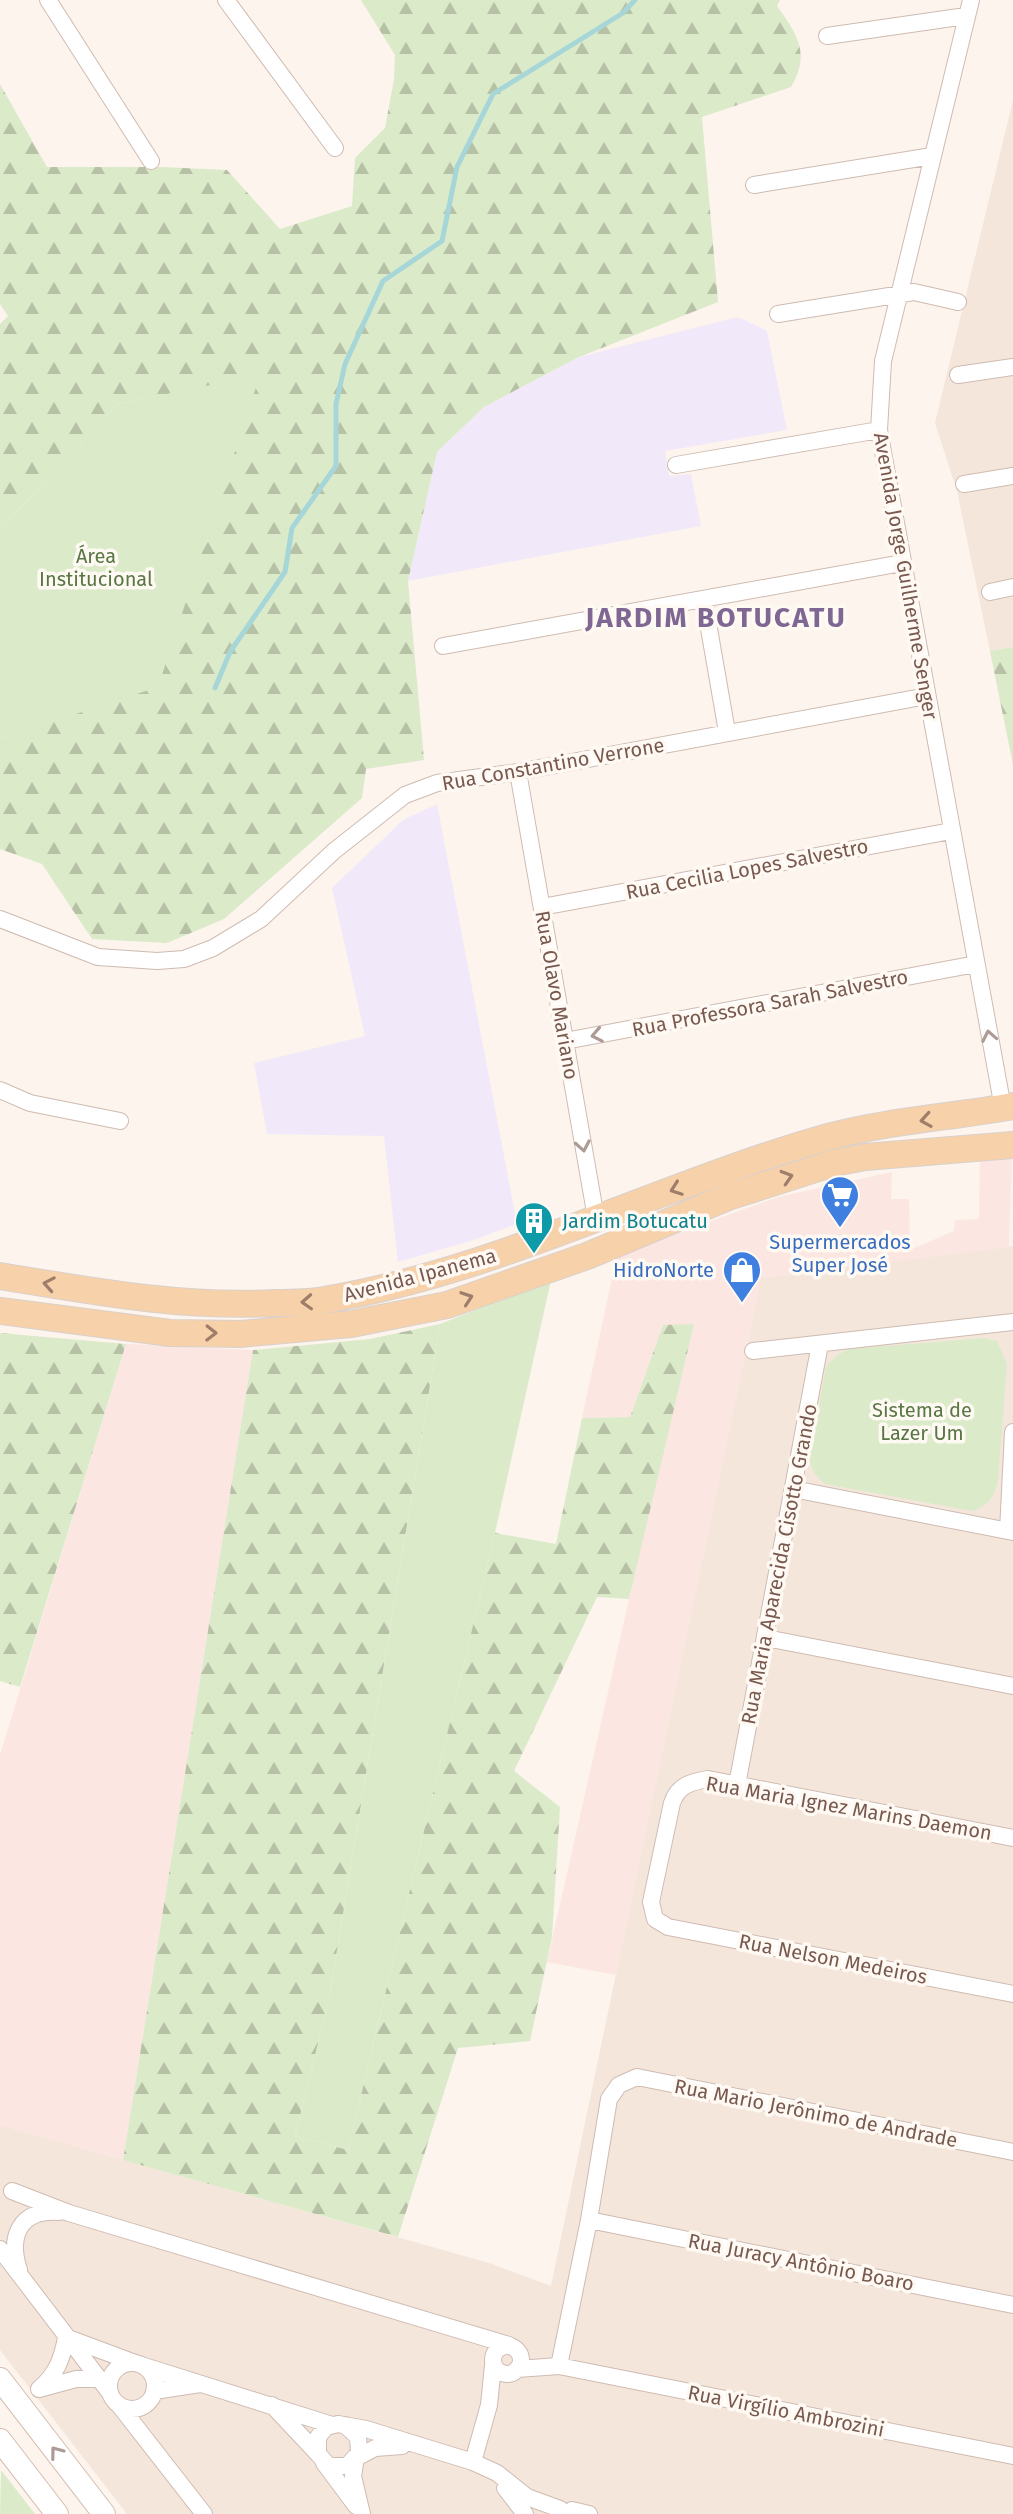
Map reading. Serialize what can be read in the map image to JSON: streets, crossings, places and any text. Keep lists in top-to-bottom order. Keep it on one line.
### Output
{"streets":{"main road":["Avenida Ipanema"],"street":["Avenida Jorge Guilherme Senger","Rua Constantino Verrone","Rua Cecilia Lopes Salvestro","Rua Olavo Mariano","Rua Professora Sarah Salvestro","Rua Maria Aparecida Cisotto Grando","Rua Maria Ignez Marins Daemon","Rua Nelson Medeiros","Rua Mario Jerônimo de Andrade","Rua Juracy Antônio Boaro","Rua Virgílio Ambrozini"]},"crossings":[["Avenida Jorge Guilherme Senger","Rua Constantino Verrone"],["Avenida Jorge Guilherme Senger","Rua Cecilia Lopes Salvestro"],["Avenida Jorge Guilherme Senger","Rua Professora Sarah Salvestro"],["Avenida Jorge Guilherme Senger","Avenida Ipanema"],["Rua Constantino Verrone","Rua Olavo Mariano"],["Rua Cecilia Lopes Salvestro","Rua Olavo Mariano"],["Rua Olavo Mariano","Rua Professora Sarah Salvestro"],["Rua Olavo Mariano","Avenida Ipanema"],["Rua Maria Aparecida Cisotto Grando","Rua Maria Ignez Marins Daemon"],["Rua Maria Ignez Marins Daemon","Rua Nelson Medeiros"],["Rua Mario Jerônimo de Andrade","Rua Juracy Antônio Boaro"]],"one_way":["Rua Olavo Mariano","Rua Professora Sarah Salvestro"],"districts":["JARDIM BOTUCATU"],"parks":["Área Institucional","Sistema de Lazer Um"],"places":{"supermarket":["Supermercados Super José"],"building":["Jardim Botucatu"],"shop":["HidroNorte"]}}
